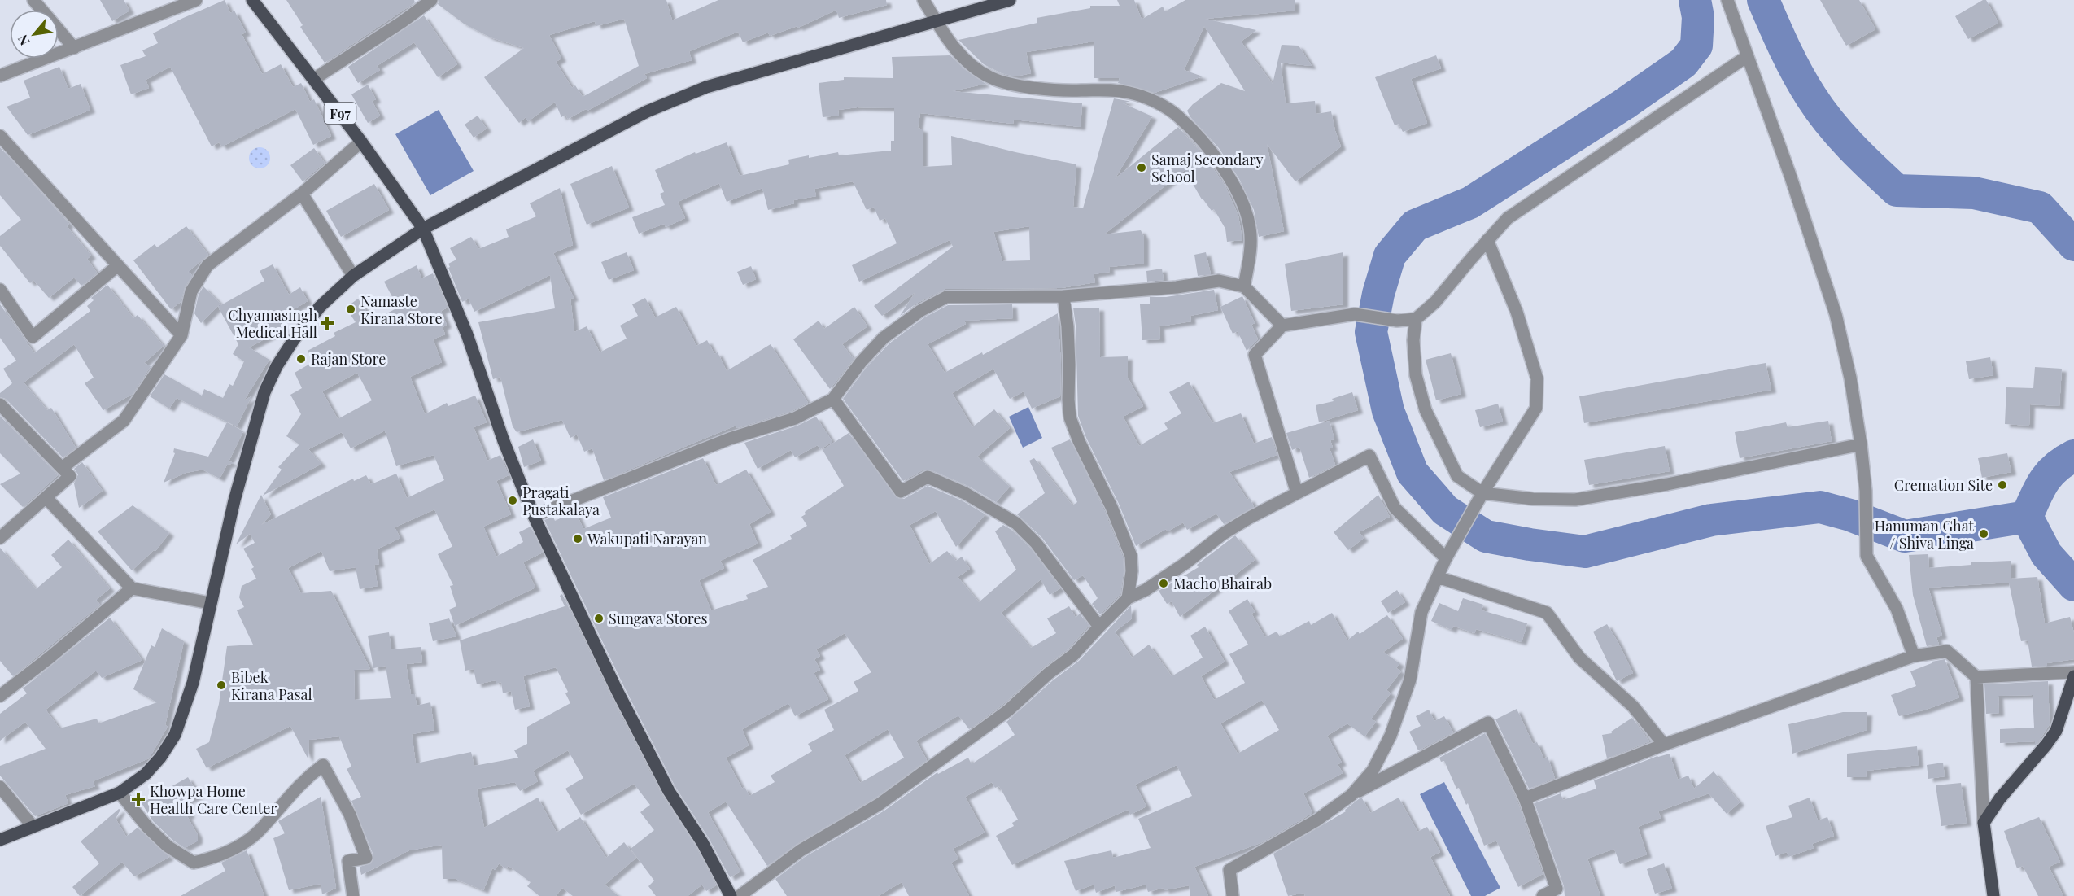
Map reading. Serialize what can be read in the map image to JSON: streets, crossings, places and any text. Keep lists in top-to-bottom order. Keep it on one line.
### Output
{"streets":{"main road":["F97"]},"places":{"other":["Samaj Secondary School","Namaste Kirana Store","Rajan Store","Cremation Site","Pragati Pustakalaya","Hanuman Ghat / Shiva Linga","Wakupati Narayan","Macho Bhairab","Sungava Stores","Bibek Kirana Pasal"],"health":["Chyamasingh Medical Hall","Khowpa Home Health Care Center"]},"north":"bottom left"}
